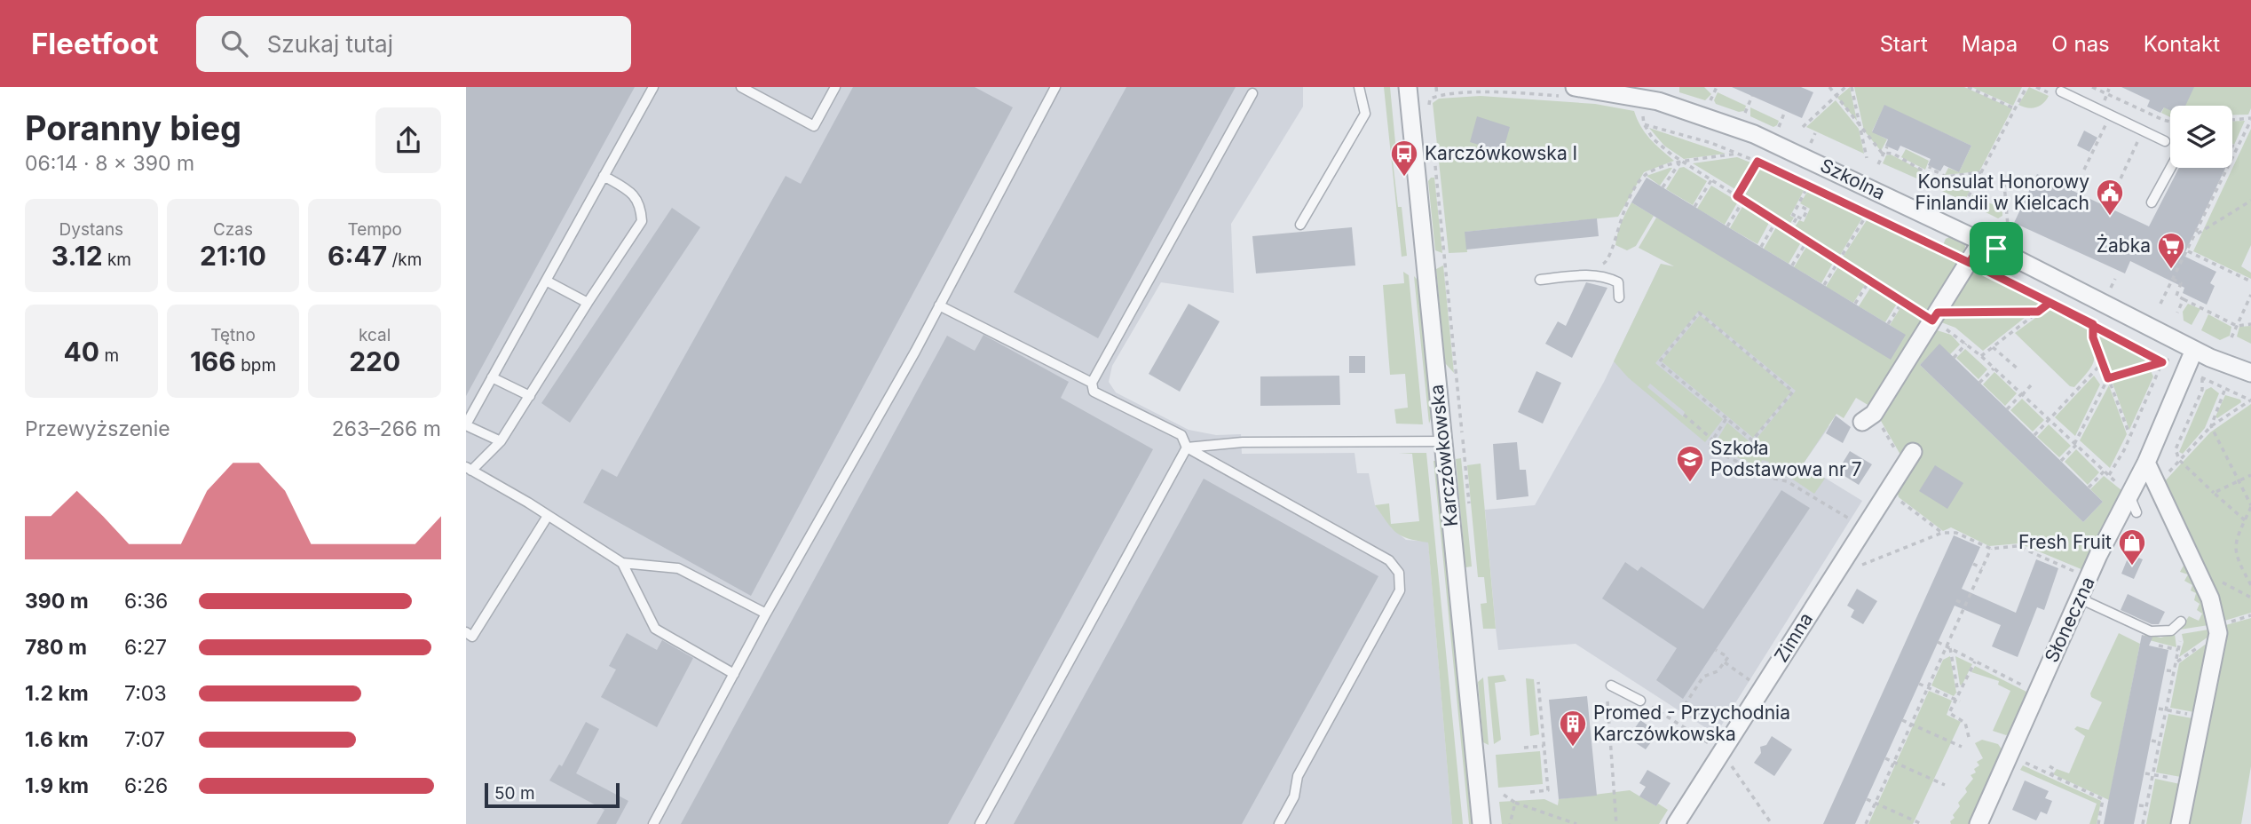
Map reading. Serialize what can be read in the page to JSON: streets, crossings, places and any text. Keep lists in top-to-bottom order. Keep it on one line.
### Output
{"streets":{"street":["Szkolna","Karczówkowska","Słoneczna","Zimna"]},"crossings":[["Szkolna","Słoneczna"]],"places":{"bus stop":["Karczówkowska I"],"public building":["Konsulat Honorowy Finlandii w Kielcach"],"supermarket":["Żabka"],"school or university":["Szkoła Podstawowa nr 7"],"shop":["Fresh Fruit"],"building":["Promed - Przychodnia Karczówkowska"]},"scale_bar":"50 m","page":{"header":"Fleetfoot","search":"Szukaj tutaj","nav":["Start","Mapa","O nas","Kontakt"],"heading":["Poranny bieg","06:14 · 8 × 390 m"],"stats":[["Dystans","3.12 km"],["Czas","21:10"],["Tempo","6:47 /km"],["40 m"],["Tętno","166 bpm"],["kcal","220"]],"chart":["Przewyższenie","263–266 m"],"list":[{"name":"390 m","note":"6:36"},{"name":"780 m","note":"6:27"},{"name":"1.2 km","note":"7:03"},{"name":"1.6 km","note":"7:07"},{"name":"1.9 km","note":"6:26"}],"scale":"50 m"}}
